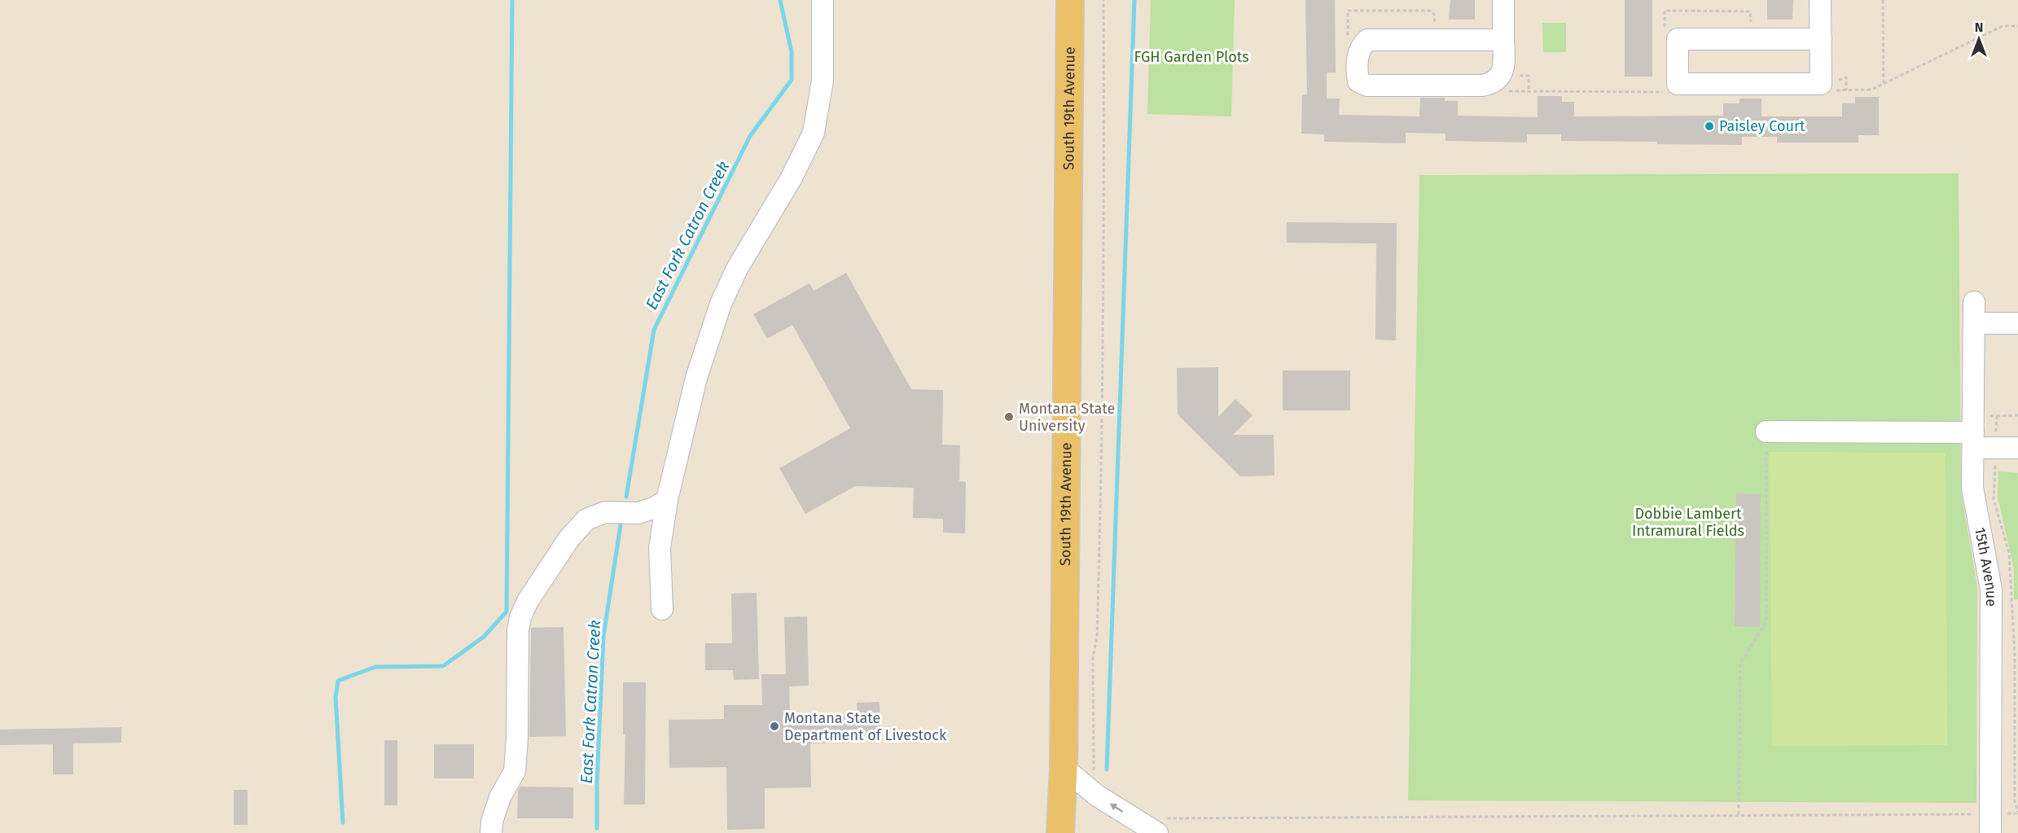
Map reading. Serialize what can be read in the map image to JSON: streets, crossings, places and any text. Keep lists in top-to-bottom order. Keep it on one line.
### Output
{"streets":{"main road":["South 19th Avenue"],"street":["15th Avenue"]},"water":["East Fork Catron Creek"],"parks":["FGH Garden Plots","Dobbie Lambert Intramural Fields"],"places":["Paisley Court","Montana State University","Montana State Department of Livestock"],"north":"top"}
